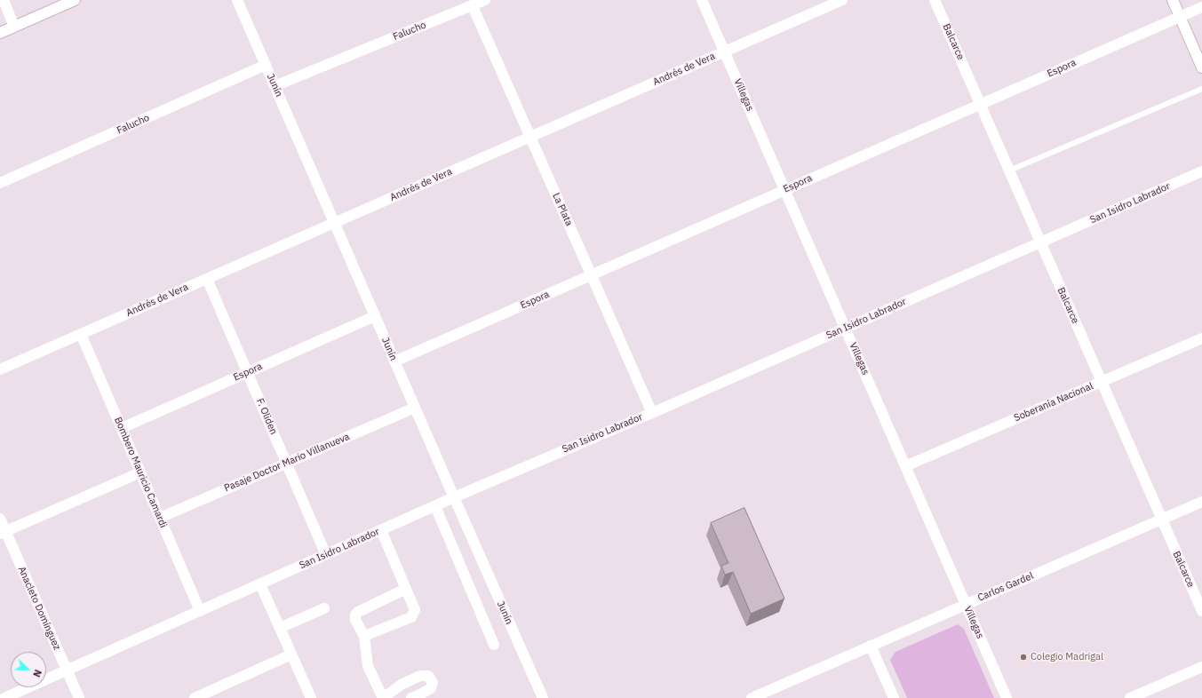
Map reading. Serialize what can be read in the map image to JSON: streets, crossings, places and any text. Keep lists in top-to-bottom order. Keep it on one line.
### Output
{"streets":{"street":["Falucho","Balcarce","Espora","Andrés de Vera","Junín","Villegas","San Isidro Labrador","La Plata","Soberanía Nacional","F. Oliden","Pasaje Doctor Mario Villanueva","Bombero Mauricio Camardi","Carlos Gardel","Anacleto Domínguez"]},"crossings":[["Falucho","Junín"],["Falucho","La Plata"],["Balcarce","Espora"],["Balcarce","San Isidro Labrador"],["Balcarce","Soberanía Nacional"],["Balcarce","Carlos Gardel"],["Espora","Junín"],["Espora","Villegas"],["Espora","La Plata"],["Espora","F. Oliden"],["Espora","Bombero Mauricio Camardi"],["Andrés de Vera","Junín"],["Andrés de Vera","Villegas"],["Andrés de Vera","La Plata"],["Andrés de Vera","F. Oliden"],["Andrés de Vera","Bombero Mauricio Camardi"],["Junín","San Isidro Labrador"],["Junín","Pasaje Doctor Mario Villanueva"],["Villegas","San Isidro Labrador"],["Villegas","Soberanía Nacional"],["Villegas","Carlos Gardel"],["San Isidro Labrador","La Plata"],["San Isidro Labrador","F. Oliden"],["San Isidro Labrador","Bombero Mauricio Camardi"],["San Isidro Labrador","Anacleto Domínguez"],["F. Oliden","Pasaje Doctor Mario Villanueva"],["Pasaje Doctor Mario Villanueva","Bombero Mauricio Camardi"]],"places":["Colegio Madrigal"],"north":"bottom right"}
